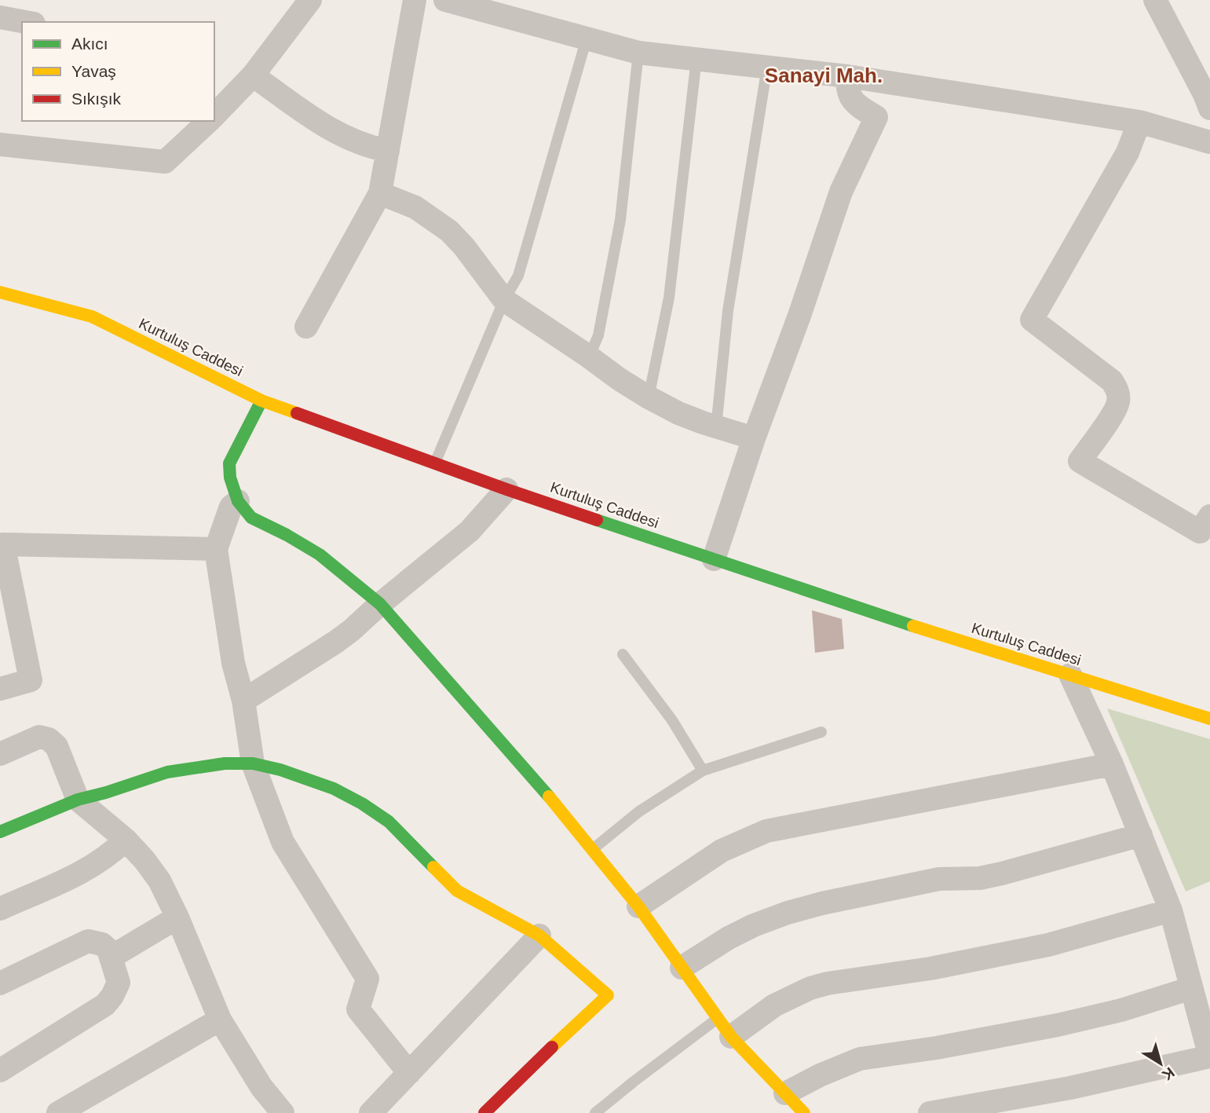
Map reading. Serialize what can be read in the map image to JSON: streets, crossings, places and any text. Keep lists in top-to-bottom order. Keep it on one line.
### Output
{"streets":{"street":["Kurtuluş Caddesi"]},"districts":["Sanayi Mah."],"legend":["Akıcı","Yavaş","Sıkışık"],"north":"bottom right"}
